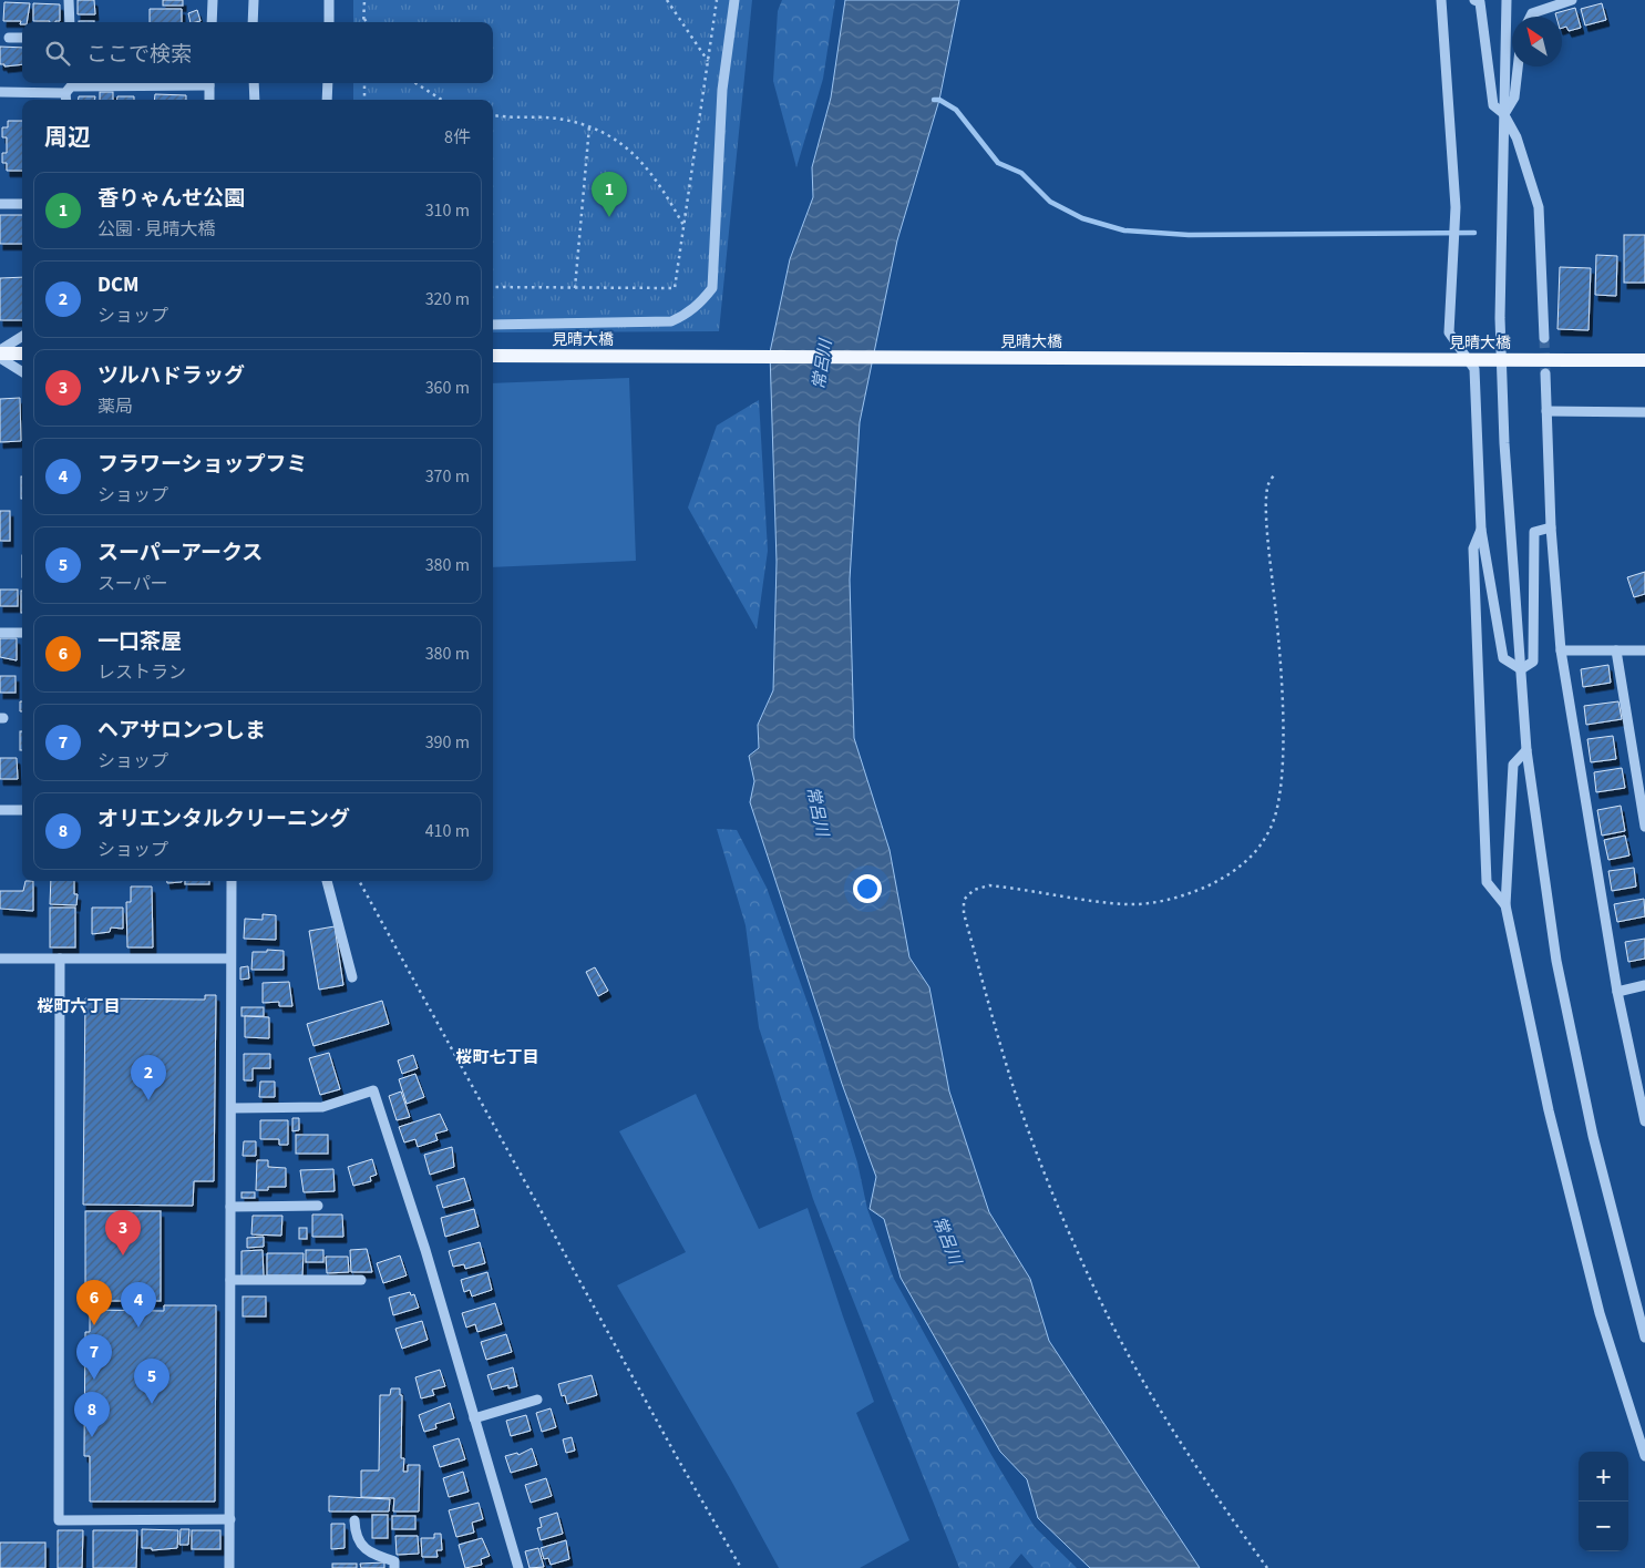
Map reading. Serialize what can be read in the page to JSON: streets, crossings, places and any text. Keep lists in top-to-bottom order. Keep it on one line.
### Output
{"streets":{"main road":["見晴大橋"]},"districts":["桜町六丁目","桜町七丁目"],"water":["常呂川"],"north":"top left","page":{"search":"ここで検索","heading":["周辺","8件"],"pins":["1","2","3","6","4","7","5","8"],"list":[{"mark":"1","name":"香りゃんせ公園","note":"公園 · 見晴大橋","value":"310 m"},{"mark":"2","name":"DCM","note":"ショップ","value":"320 m"},{"mark":"3","name":"ツルハドラッグ","note":"薬局","value":"360 m"},{"mark":"4","name":"フラワーショップフミ","note":"ショップ","value":"370 m"},{"mark":"5","name":"スーパーアークス","note":"スーパー","value":"380 m"},{"mark":"6","name":"一口茶屋","note":"レストラン","value":"380 m"},{"mark":"7","name":"ヘアサロンつしま","note":"ショップ","value":"390 m"},{"mark":"8","name":"オリエンタルクリーニング","note":"ショップ","value":"410 m"}],"map_buttons":["+","−"]}}
